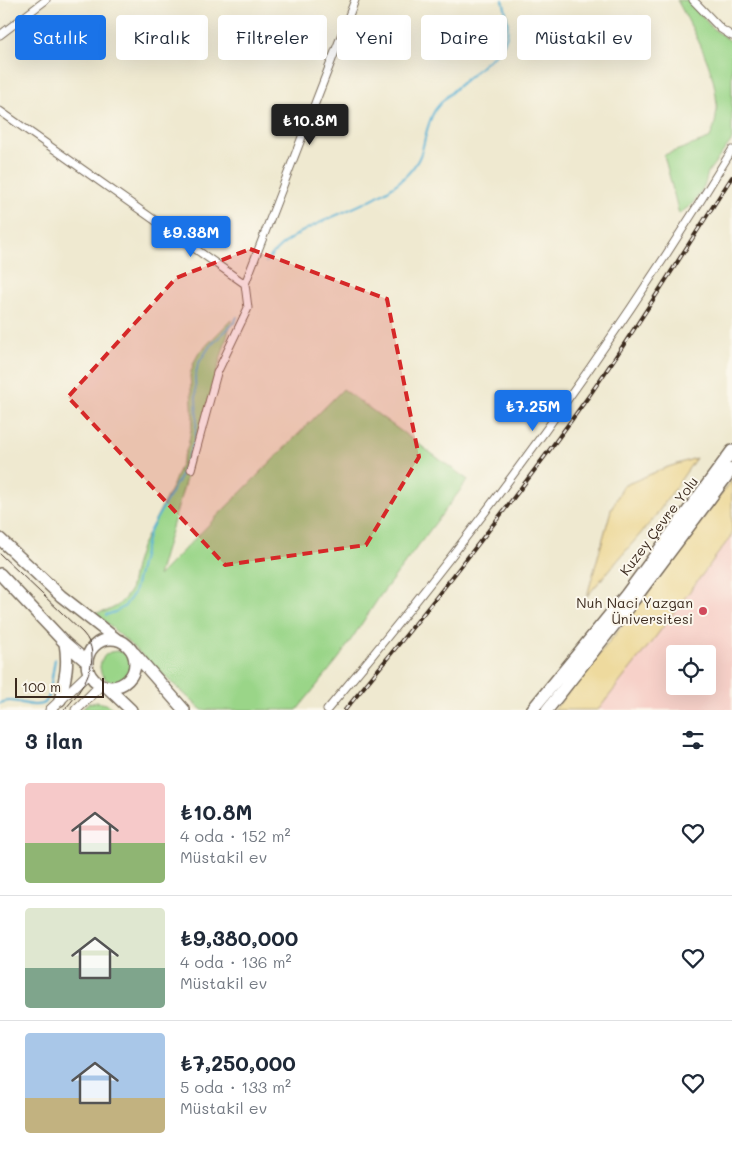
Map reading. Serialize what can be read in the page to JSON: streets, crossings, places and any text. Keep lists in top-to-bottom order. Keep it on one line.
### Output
{"streets":{"highway":["Kuzey Çevre Yolu"]},"places":["Nuh Naci Yazgan Üniversitesi"],"scale_bar":"100 m","page":{"chip":["Satılık","Kiralık","Filtreler","Yeni","Daire","Müstakil ev"],"price":["₺10.8M","₺9.38M","₺7.25M"],"scale":"100 m","heading":"3 ilan","list":[{"name":"₺10.8M","note":"4 oda · 152 m² · Müstakil ev"},{"name":"₺9,380,000","note":"4 oda · 136 m² · Müstakil ev"},{"name":"₺7,250,000","note":"5 oda · 133 m² · Müstakil ev"}]}}
